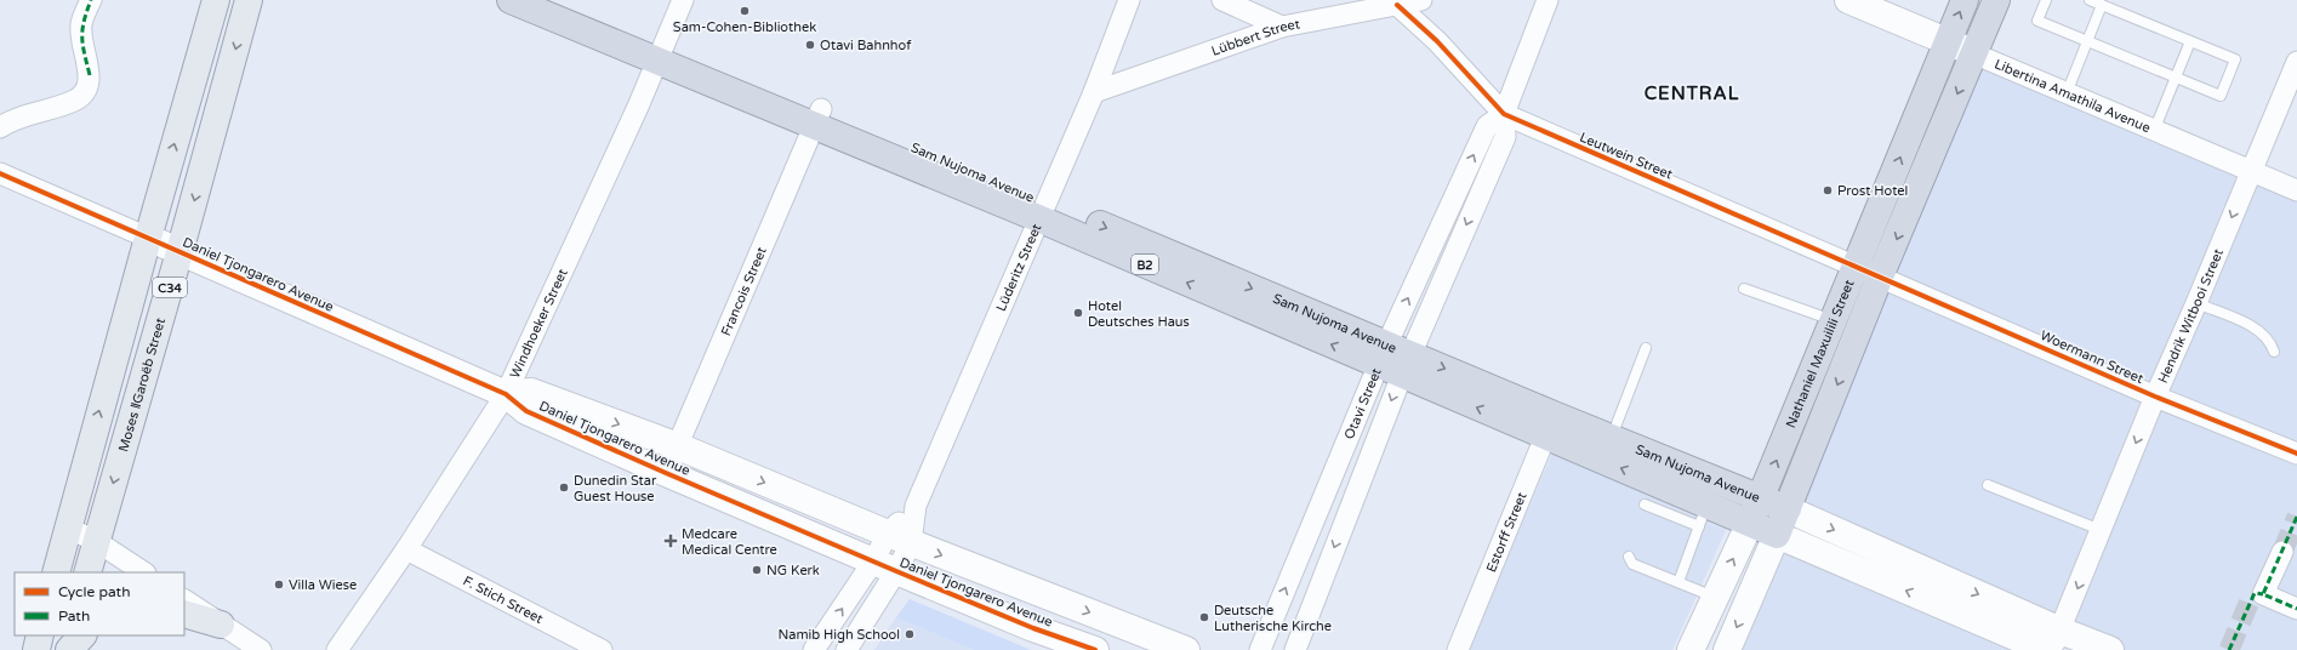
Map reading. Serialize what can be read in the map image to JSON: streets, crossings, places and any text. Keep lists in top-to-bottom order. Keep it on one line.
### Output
{"streets":{"highway":["Sam Nujoma Avenue","B2","Nathaniel Maxuilili Street"],"main road":["C34","Moses ǁGaroëb Street"],"street":["Lübbert Street","Libertina Amathila Avenue","Leutwein Street","Lüderitz Street","Daniel Tjongarero Avenue","Francois Street","Hendrik Witbooi Street","Windhoeker Street","Woermann Street","Otavi Street","Estorff Street","F. Stich Street"]},"crossings":[["Lübbert Street","Leutwein Street"],["Lübbert Street","Lüderitz Street"],["Libertina Amathila Avenue","Hendrik Witbooi Street"],["Libertina Amathila Avenue","Nathaniel Maxuilili Street"],["Leutwein Street","Nathaniel Maxuilili Street"],["Leutwein Street","Woermann Street"],["Leutwein Street","Otavi Street"],["Sam Nujoma Avenue","Lüderitz Street"],["Sam Nujoma Avenue","Francois Street"],["Sam Nujoma Avenue","Hendrik Witbooi Street"],["Sam Nujoma Avenue","Windhoeker Street"],["Sam Nujoma Avenue","Nathaniel Maxuilili Street"],["Sam Nujoma Avenue","Otavi Street"],["Sam Nujoma Avenue","Estorff Street"],["Lüderitz Street","Daniel Tjongarero Avenue"],["Daniel Tjongarero Avenue","C34"],["Daniel Tjongarero Avenue","Francois Street"],["Daniel Tjongarero Avenue","Windhoeker Street"],["Daniel Tjongarero Avenue","Moses ǁGaroëb Street"],["Hendrik Witbooi Street","Woermann Street"],["Windhoeker Street","F. Stich Street"],["Nathaniel Maxuilili Street","Woermann Street"]],"one_way":["Hendrik Witbooi Street"],"districts":["CENTRAL"],"places":{"other":["Sam-Cohen-Bibliothek","Otavi Bahnhof","Prost Hotel","Hotel Deutsches Haus","Dunedin Star Guest House","NG Kerk","Villa Wiese","Deutsche Lutherische Kirche","Namib High School"],"health":["Medcare Medical Centre"]},"legend":["Cycle path","Path"]}
